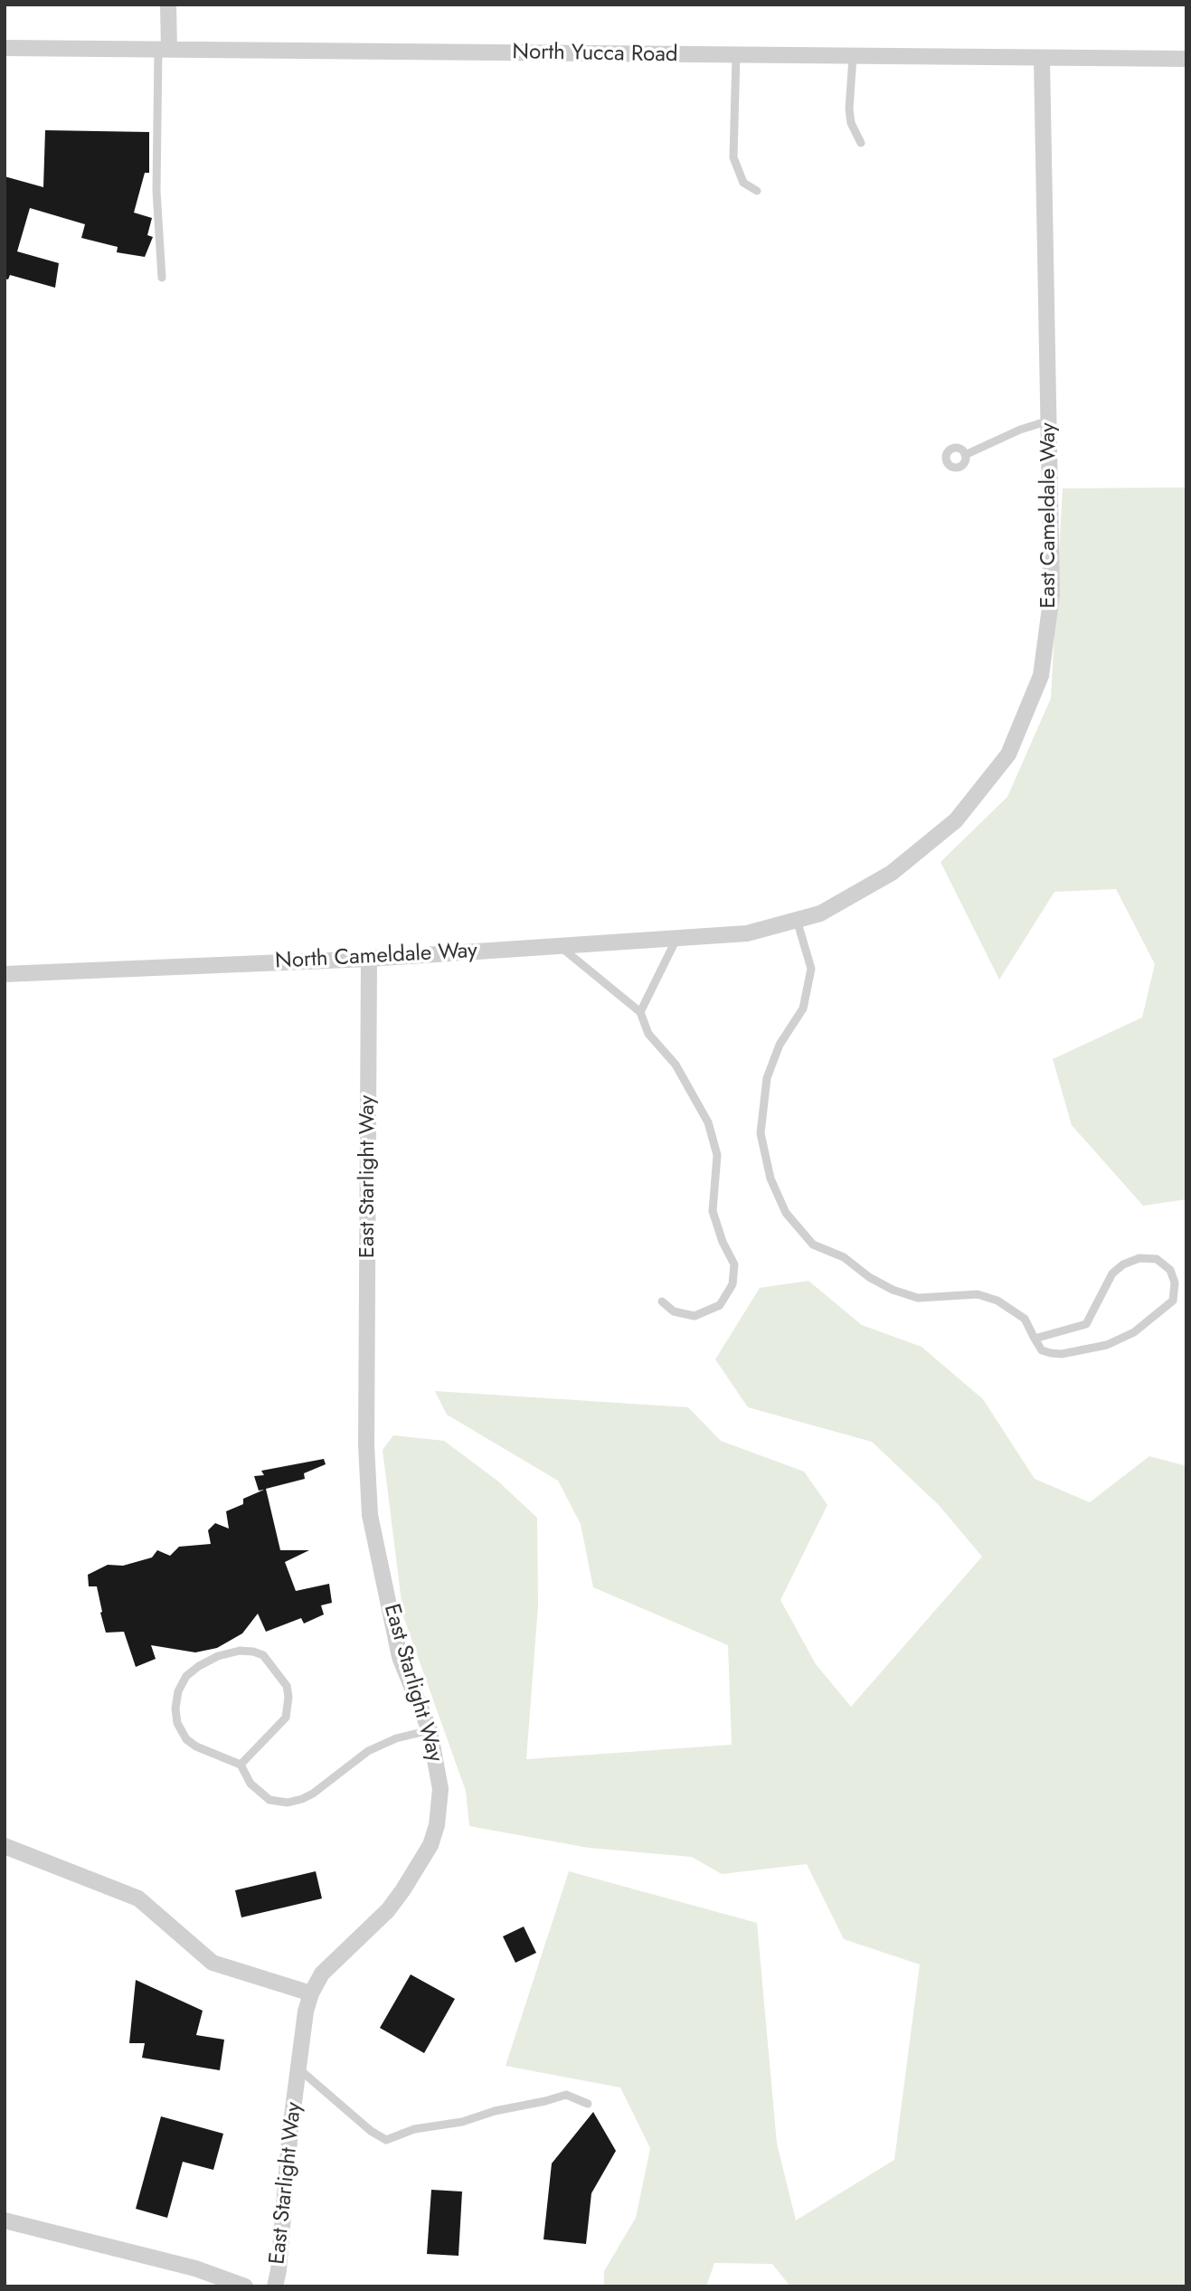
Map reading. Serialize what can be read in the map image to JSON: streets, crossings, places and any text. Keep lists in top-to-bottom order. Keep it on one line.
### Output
{"streets":{"street":["North Yucca Road","East Cameldale Way","North Cameldale Way","East Starlight Way"]},"crossings":[["North Yucca Road","East Cameldale Way"],["East Cameldale Way","North Cameldale Way"],["North Cameldale Way","East Starlight Way"]]}
